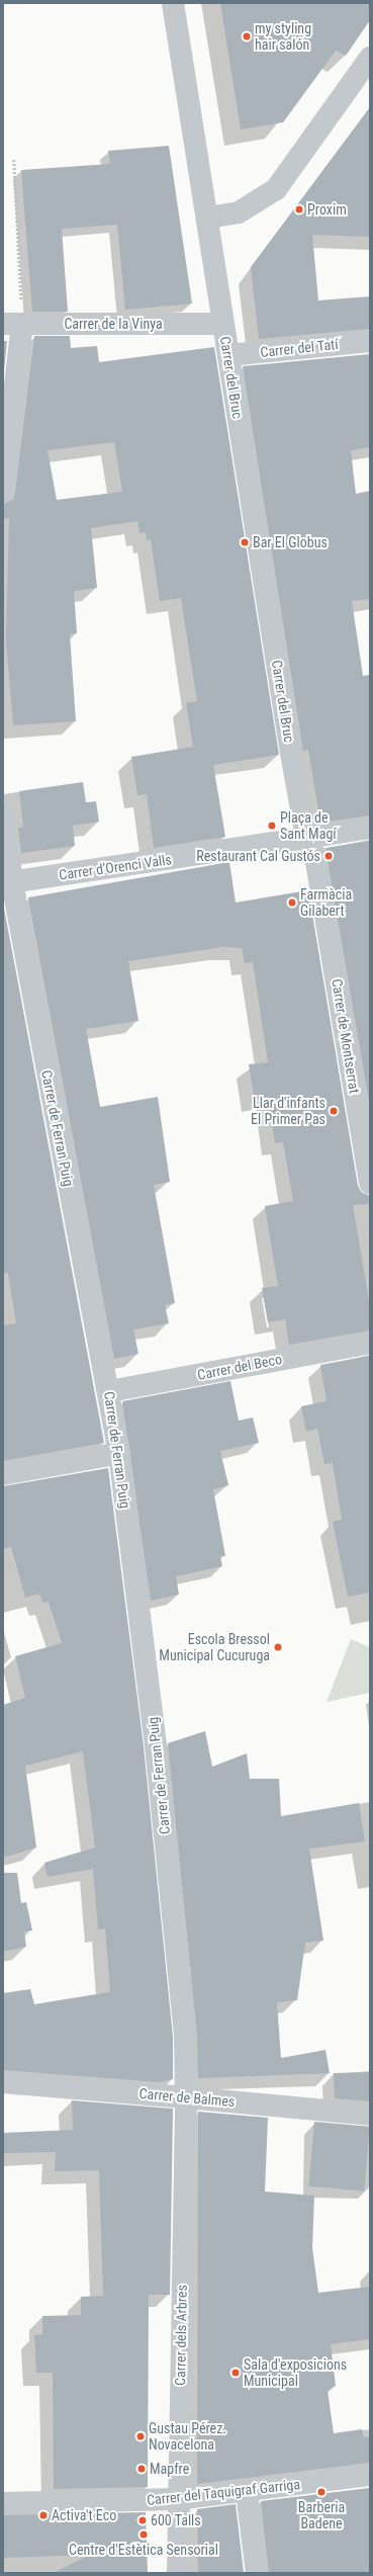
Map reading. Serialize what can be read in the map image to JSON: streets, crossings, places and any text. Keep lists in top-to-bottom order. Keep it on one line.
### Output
{"streets":{"street":["Carrer de la Vinya","Carrer del Tatí","Carrer del Bruc","Carrer d'Orenci Valls","Carrer de Montserrat","Carrer de Ferran Puig","Carrer del Beco","Carrer de Balmes","Carrer dels Arbres","Carrer del Taquigraf Garriga"]},"crossings":[["Carrer de la Vinya","Carrer del Bruc"],["Carrer del Tatí","Carrer del Bruc"],["Carrer del Bruc","Carrer d'Orenci Valls"],["Carrer del Bruc","Carrer de Montserrat"],["Carrer d'Orenci Valls","Carrer de Montserrat"],["Carrer d'Orenci Valls","Carrer de Ferran Puig"],["Carrer de Ferran Puig","Carrer del Beco"],["Carrer de Ferran Puig","Carrer de Balmes"],["Carrer de Ferran Puig","Carrer dels Arbres"],["Carrer de Balmes","Carrer dels Arbres"],["Carrer dels Arbres","Carrer del Taquigraf Garriga"]],"places":["my styling hair salón","Proxim","Bar El Globus","Plaça de Sant Magí","Restaurant Cal Gustós","Farmàcia Gilabert","Llar d'infants El Primer Pas","Escola Bressol Municipal Cucuruga","Sala d'exposicions Municipal","Gustau Pérez. Novacelona","Mapfre","Barberia Badene","Activa't Eco","600 Talls","Centre d'Estètica Sensorial"]}
